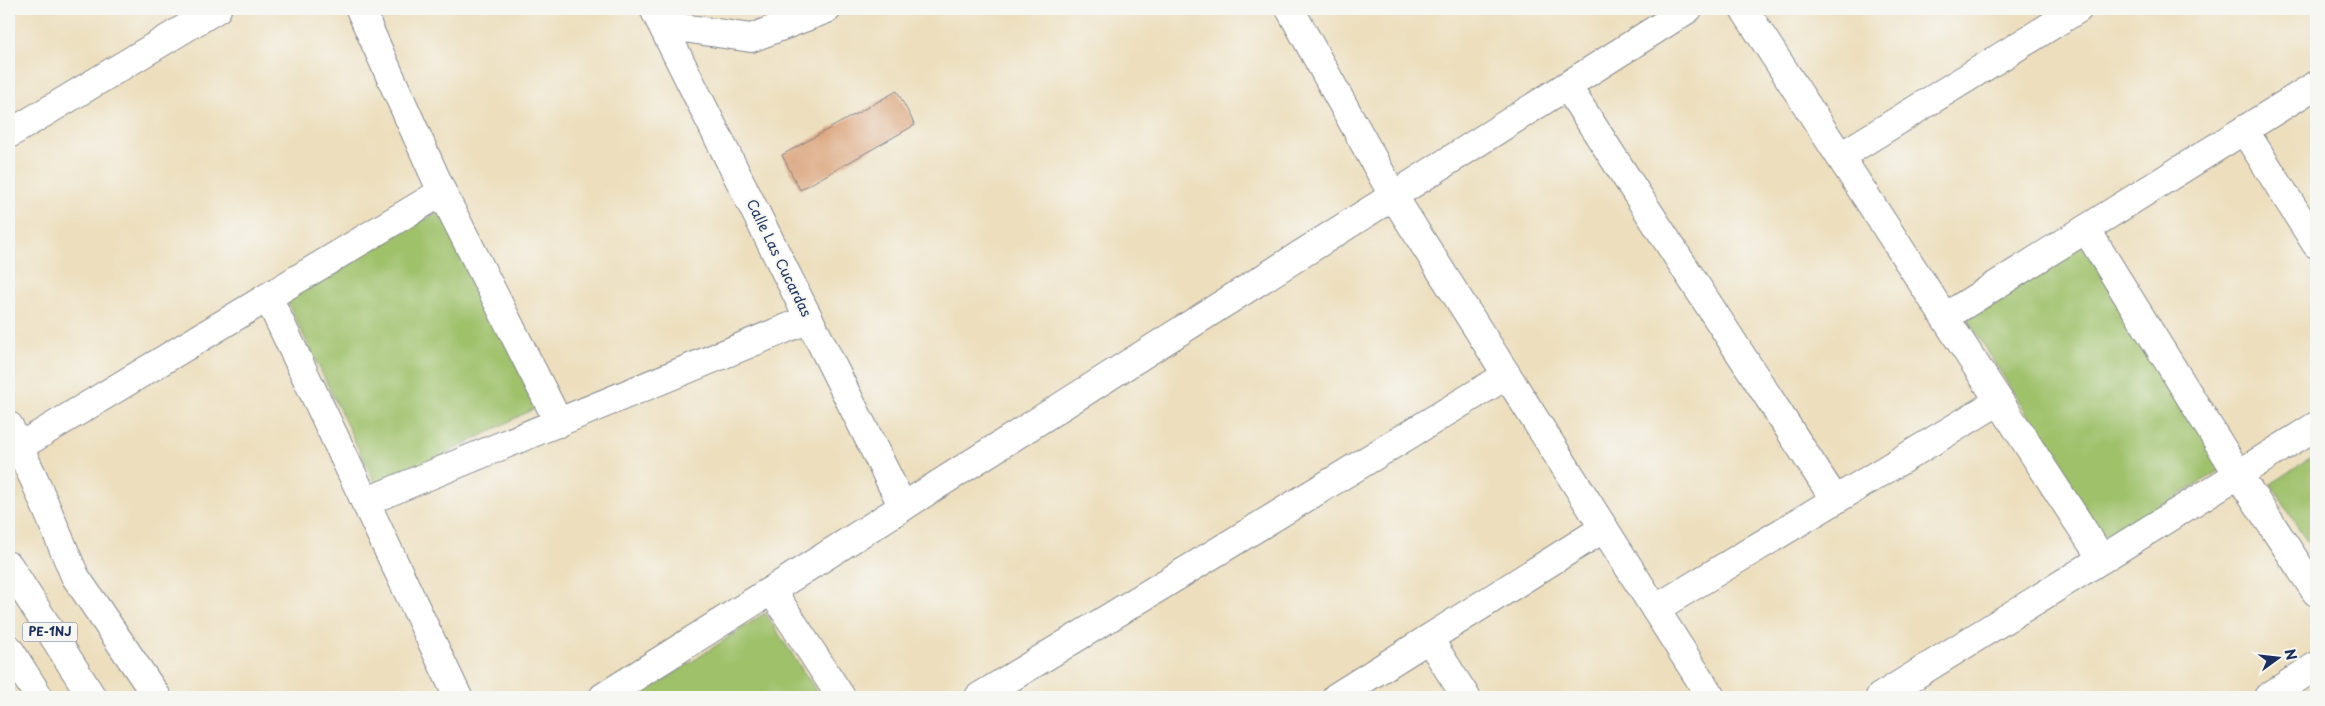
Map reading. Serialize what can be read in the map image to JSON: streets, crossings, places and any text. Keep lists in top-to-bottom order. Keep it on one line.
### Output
{"streets":{"main road":["Calle Las Cucardas","PE-1NJ"]},"north":"right"}
